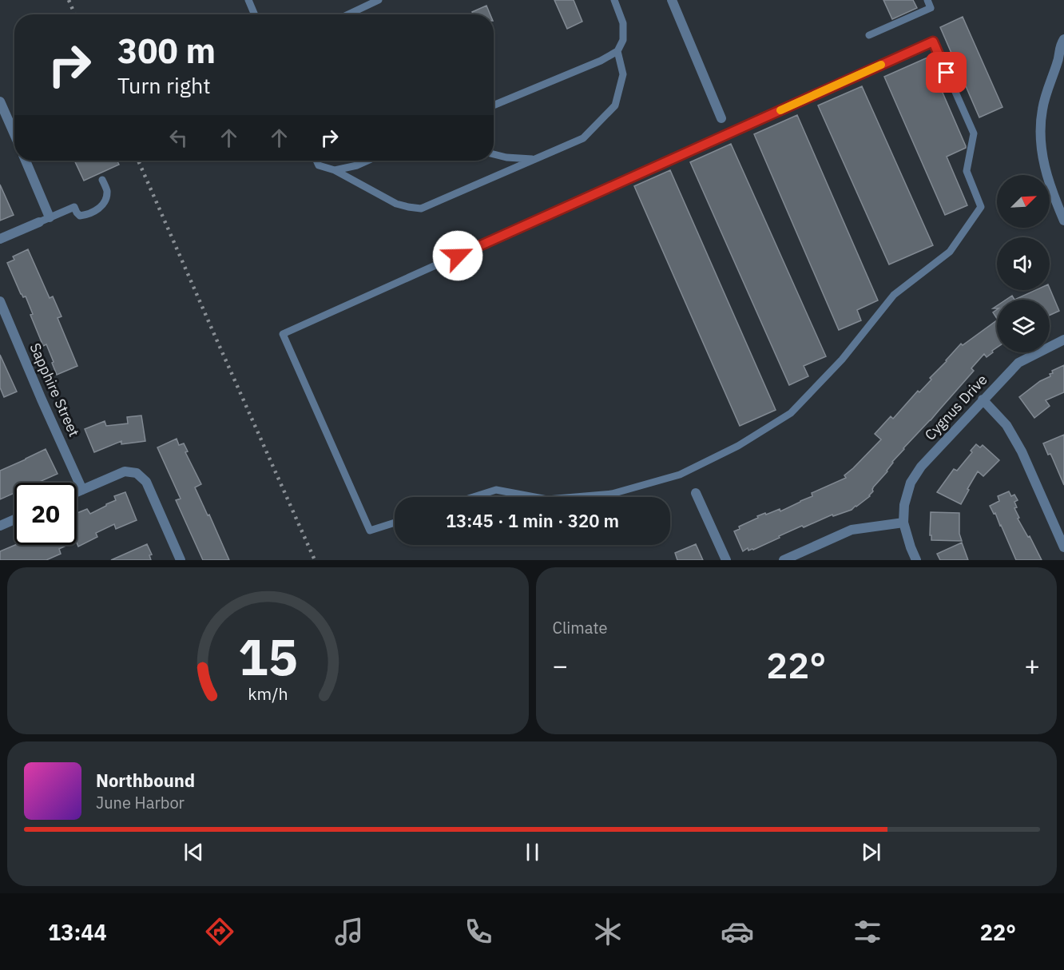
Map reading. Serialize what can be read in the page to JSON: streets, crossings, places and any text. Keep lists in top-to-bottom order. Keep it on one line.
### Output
{"streets":{"street":["Sapphire Street","Cygnus Drive"]},"north":"top right","page":{"turn":["300 m","Turn right"],"limit":"20","trip":"13:45 · 1 min · 320 m","tile":"Climate","heat":["−","22°","+"],"song":["Northbound","June Harbor"],"tabs":["13:44","22°"],"gauge":["15","km/h"]}}
